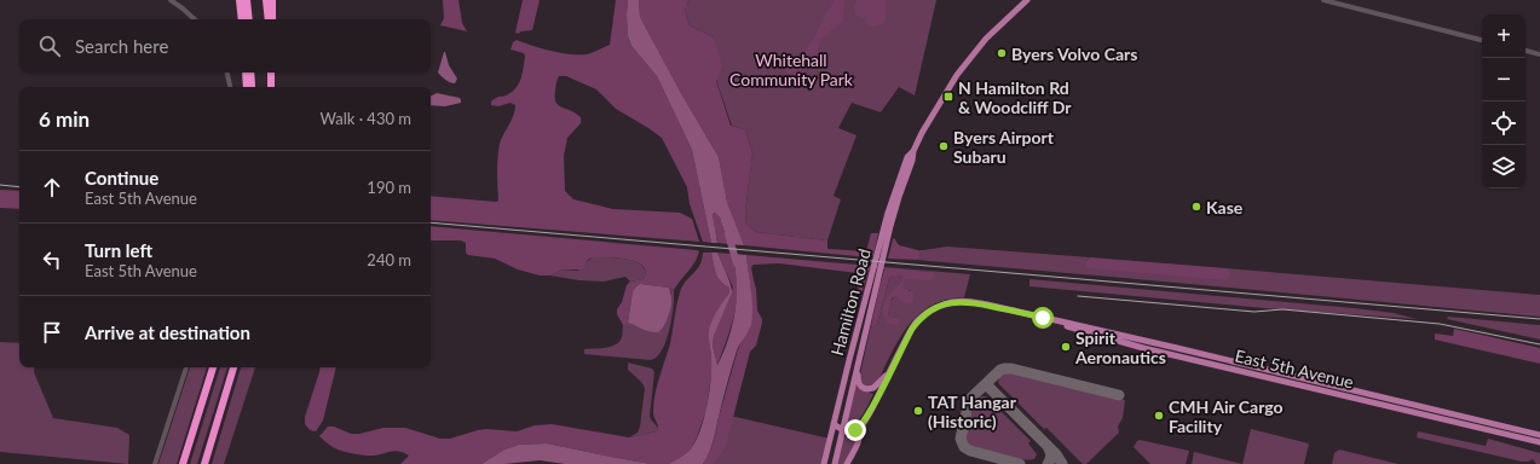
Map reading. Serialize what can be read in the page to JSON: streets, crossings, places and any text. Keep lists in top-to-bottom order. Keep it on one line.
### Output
{"streets":{"main road":["Hamilton Road","East 5th Avenue"]},"parks":["Whitehall Community Park"],"places":{"other":["Byers Volvo Cars","Byers Airport Subaru","Kase","Spirit Aeronautics","TAT Hangar (Historic)","CMH Air Cargo Facility"],"transit":["N Hamilton Rd & Woodcliff Dr"]},"page":{"map_buttons":["+","−"],"search":"Search here","heading":["6 min","Walk · 430 m"],"list":[["Continue","East 5th Avenue","190 m"],["Turn left","East 5th Avenue","240 m"],"Arrive at destination"]}}
